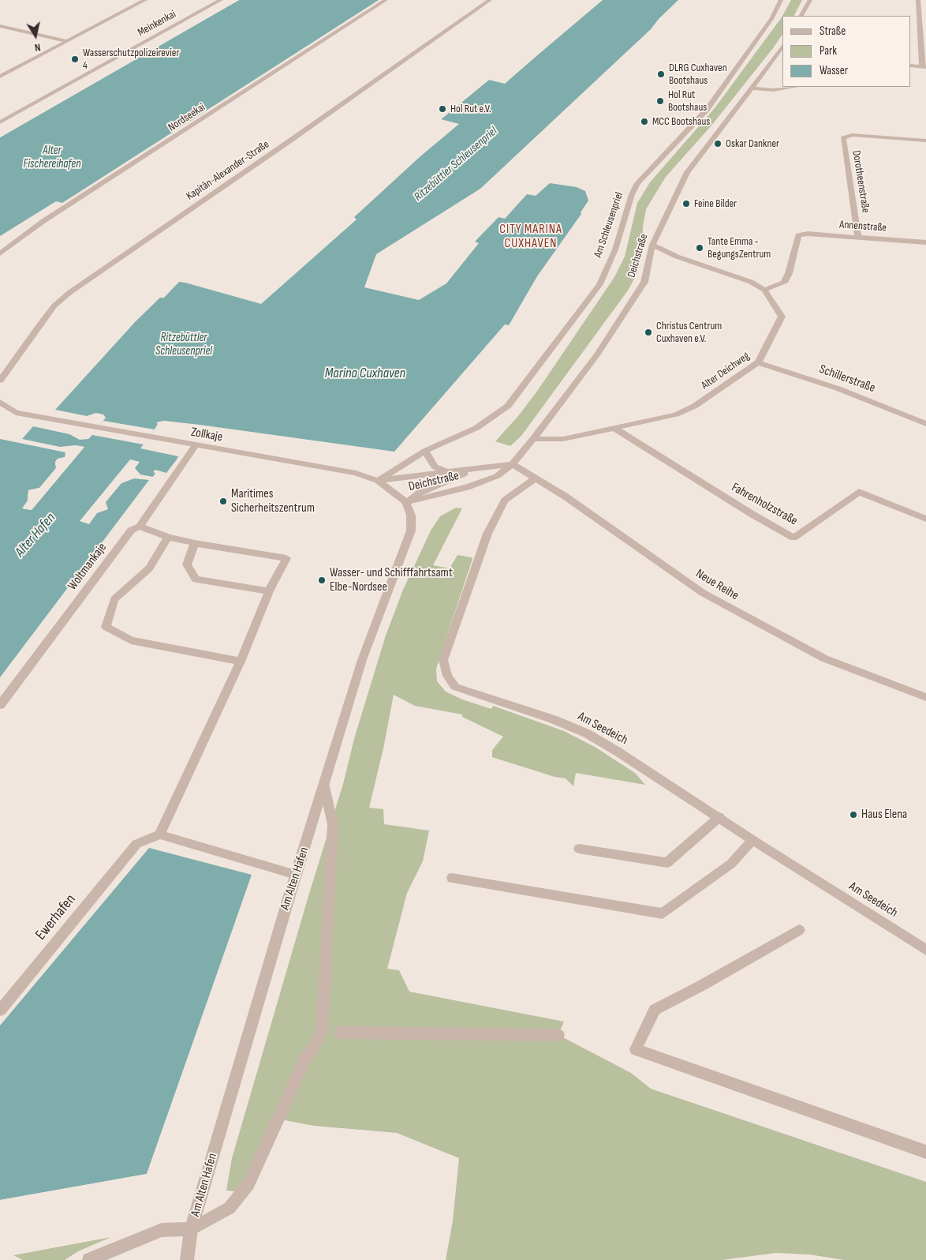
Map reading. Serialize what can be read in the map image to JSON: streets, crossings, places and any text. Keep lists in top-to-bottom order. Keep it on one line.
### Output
{"streets":{"street":["Meinkenkai","Nordseekai","Kapitän-Alexander-Straße","Dorotheenstraße","Am Schleusenpriel","Annenstraße","Deichstraße","Alter Deichweg","Schillerstraße","Zollkaje","Fahrenholzstraße","Woltmankaje","Neue Reihe","Am Seedeich","Am Alten Hafen","Ewerhafen"]},"crossings":[["Dorotheenstraße","Annenstraße"],["Am Schleusenpriel","Deichstraße"],["Am Schleusenpriel","Zollkaje"],["Annenstraße","Alter Deichweg"],["Deichstraße","Alter Deichweg"],["Deichstraße","Zollkaje"],["Deichstraße","Neue Reihe"],["Deichstraße","Am Alten Hafen"],["Alter Deichweg","Schillerstraße"],["Alter Deichweg","Fahrenholzstraße"],["Zollkaje","Woltmankaje"],["Zollkaje","Am Alten Hafen"],["Neue Reihe","Am Seedeich"]],"districts":["CITY MARINA CUXHAVEN"],"water":["Alter Fischereihafen","Ritzebüttler Schleusenpriel","Marina Cuxhaven","Alter Hafen"],"places":["Wasserschutzpolizeirevier 4","DLRG Cuxhaven Bootshaus","Hol Rut Bootshaus","Hol Rut e.V.","MCC Bootshaus","Oskar Dankner","Feine Bilder","Tante Emma - BegungsZentrum","Christus Centrum Cuxhaven e.V.","Maritimes Sicherheitszentrum","Wasser- und Schifffahrtsamt Elbe-Nordsee","Haus Elena"],"legend":["Straße","Park","Wasser"],"north":"bottom"}
